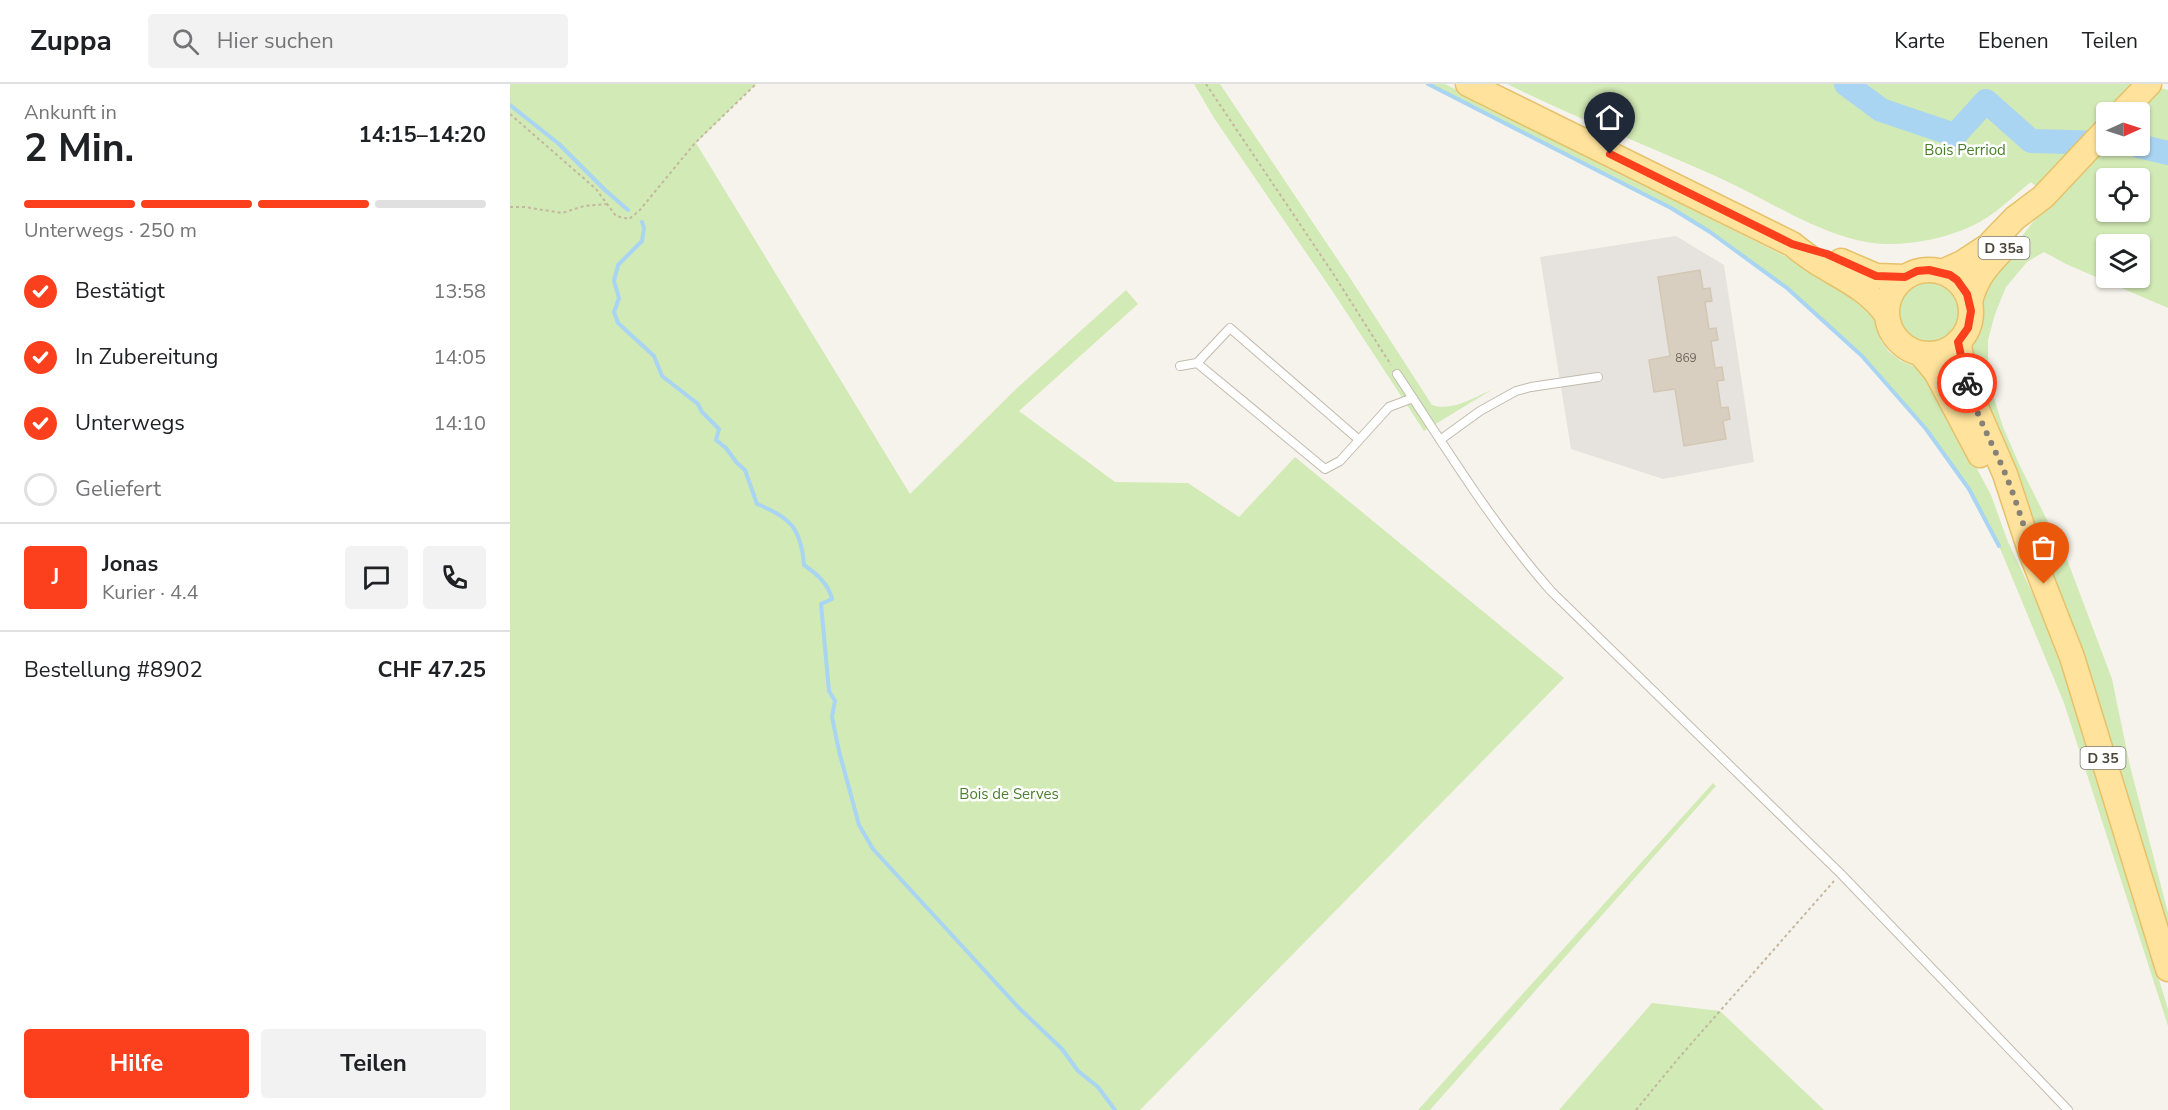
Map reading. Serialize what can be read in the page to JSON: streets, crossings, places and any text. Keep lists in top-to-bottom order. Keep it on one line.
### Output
{"streets":{"main road":["D 35a","D 35"]},"crossings":[["D 35a","D 35"]],"parks":["Bois Perriod","Bois de Serves"],"house_numbers":["869"],"north":"right","page":{"header":"Zuppa","search":"Hier suchen","nav":["Karte","Ebenen","Teilen"],"heading":["2 Min.","Ankunft in","14:15–14:20"],"panel":["Jonas","Kurier · 4.4","Bestellung #8902","CHF 47.25"],"bar":"Unterwegs · 250 m","list":[["Bestätigt","13:58"],["In Zubereitung","14:05"],["Unterwegs","14:10"],"Geliefert"],"round":"J","buttons":["Hilfe","Teilen"]}}
